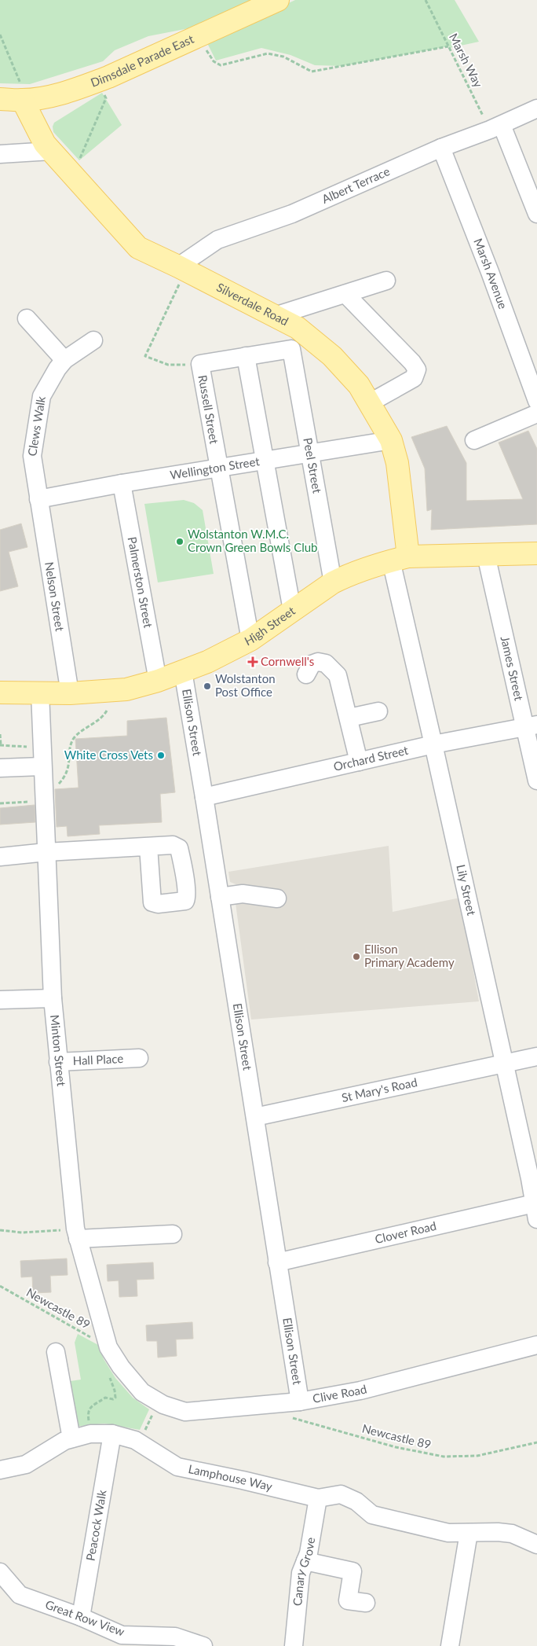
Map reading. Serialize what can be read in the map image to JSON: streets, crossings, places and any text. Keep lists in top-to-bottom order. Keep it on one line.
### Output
{"streets":{"main road":["Dimsdale Parade East","Silverdale Road","High Street"],"street":["Albert Terrace","Marsh Avenue","Russell Street","Clews Walk","Peel Street","Wellington Street","Palmerston Street","Nelson Street","James Street","Ellison Street","Orchard Street","Lily Street","Minton Street","Hall Place","St Mary's Road","Clover Road","Clive Road","Lamphouse Way","Peacock Walk","Canary Grove","Great Row View"],"path":["Marsh Way","Newcastle 89"]},"crossings":[["Dimsdale Parade East","Silverdale Road"],["Marsh Way","Albert Terrace"],["Albert Terrace","Marsh Avenue"],["Albert Terrace","Silverdale Road"],["Silverdale Road","Wellington Street"],["Silverdale Road","High Street"],["Silverdale Road","Lily Street"],["Russell Street","Wellington Street"],["Russell Street","High Street"],["Clews Walk","Wellington Street"],["Clews Walk","Nelson Street"],["Peel Street","Wellington Street"],["Peel Street","High Street"],["Wellington Street","Palmerston Street"],["Wellington Street","Nelson Street"],["Palmerston Street","High Street"],["Nelson Street","High Street"],["High Street","James Street"],["High Street","Ellison Street"],["High Street","Lily Street"],["High Street","Minton Street"],["James Street","Orchard Street"],["Ellison Street","Orchard Street"],["Ellison Street","St Mary's Road"],["Ellison Street","Clover Road"],["Ellison Street","Clive Road"],["Orchard Street","Lily Street"],["Lily Street","St Mary's Road"],["Lily Street","Clover Road"],["Minton Street","Hall Place"],["Minton Street","Newcastle 89"],["Minton Street","Clive Road"],["Lamphouse Way","Peacock Walk"],["Lamphouse Way","Canary Grove"],["Peacock Walk","Great Row View"]],"places":{"other":["Wolstanton W.M.C. Crown Green Bowls Club","Wolstanton Post Office","White Cross Vets","Ellison Primary Academy"],"health":["Cornwell's"]}}
